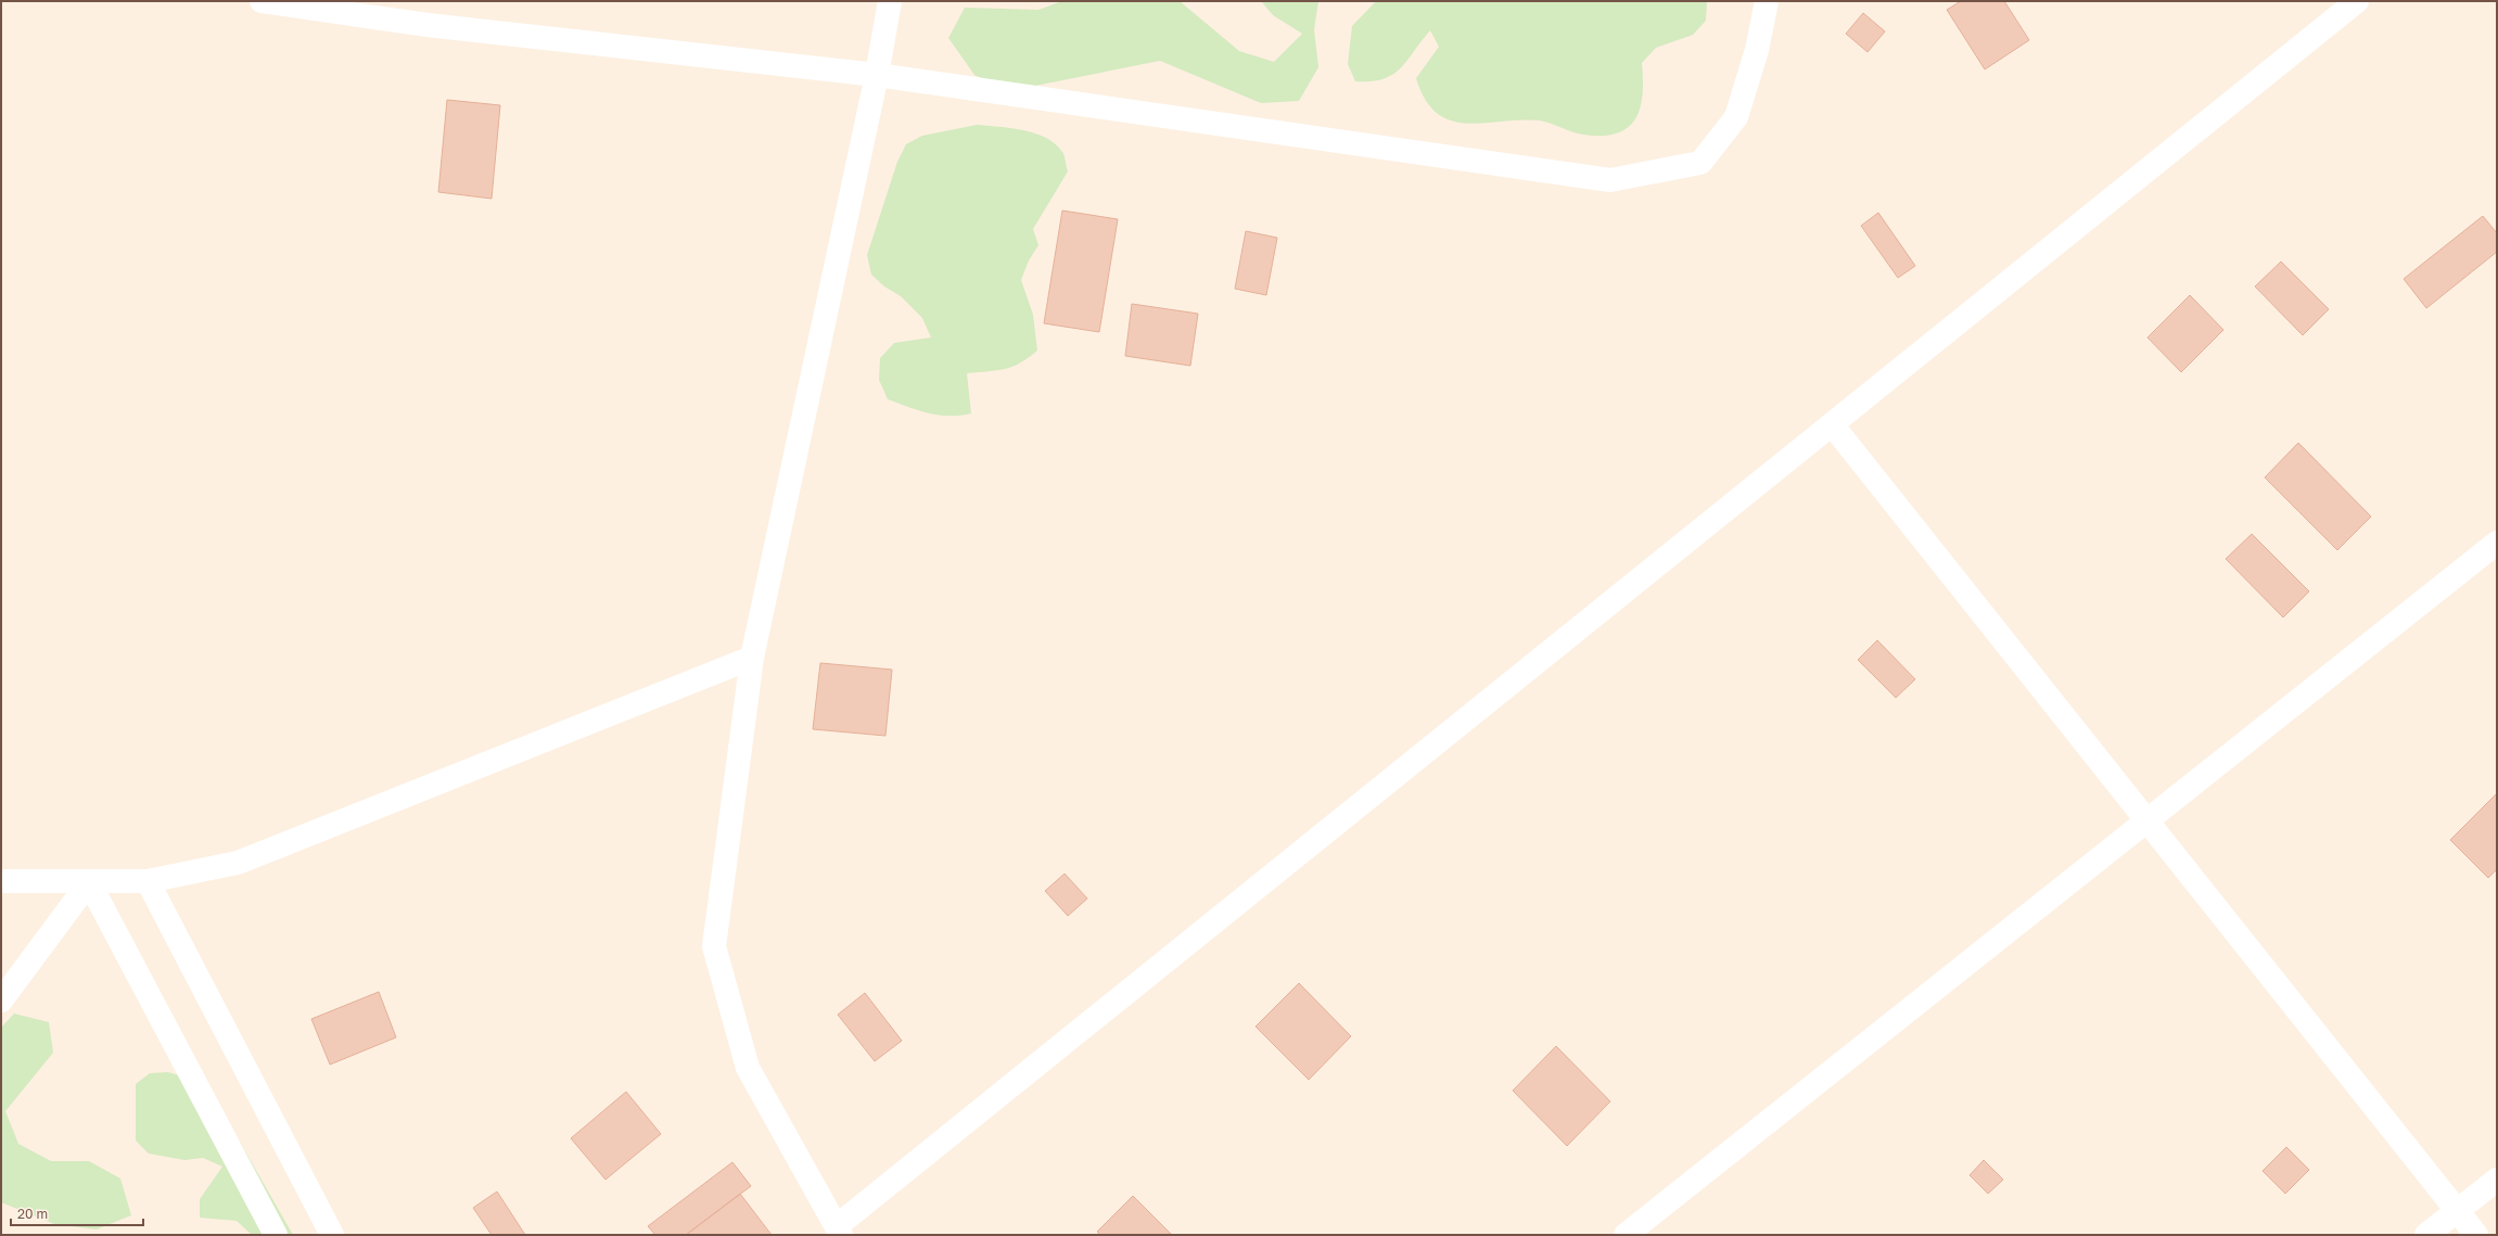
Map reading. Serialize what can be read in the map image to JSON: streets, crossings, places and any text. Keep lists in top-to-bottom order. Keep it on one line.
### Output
{"scale_bar":"20 m"}
